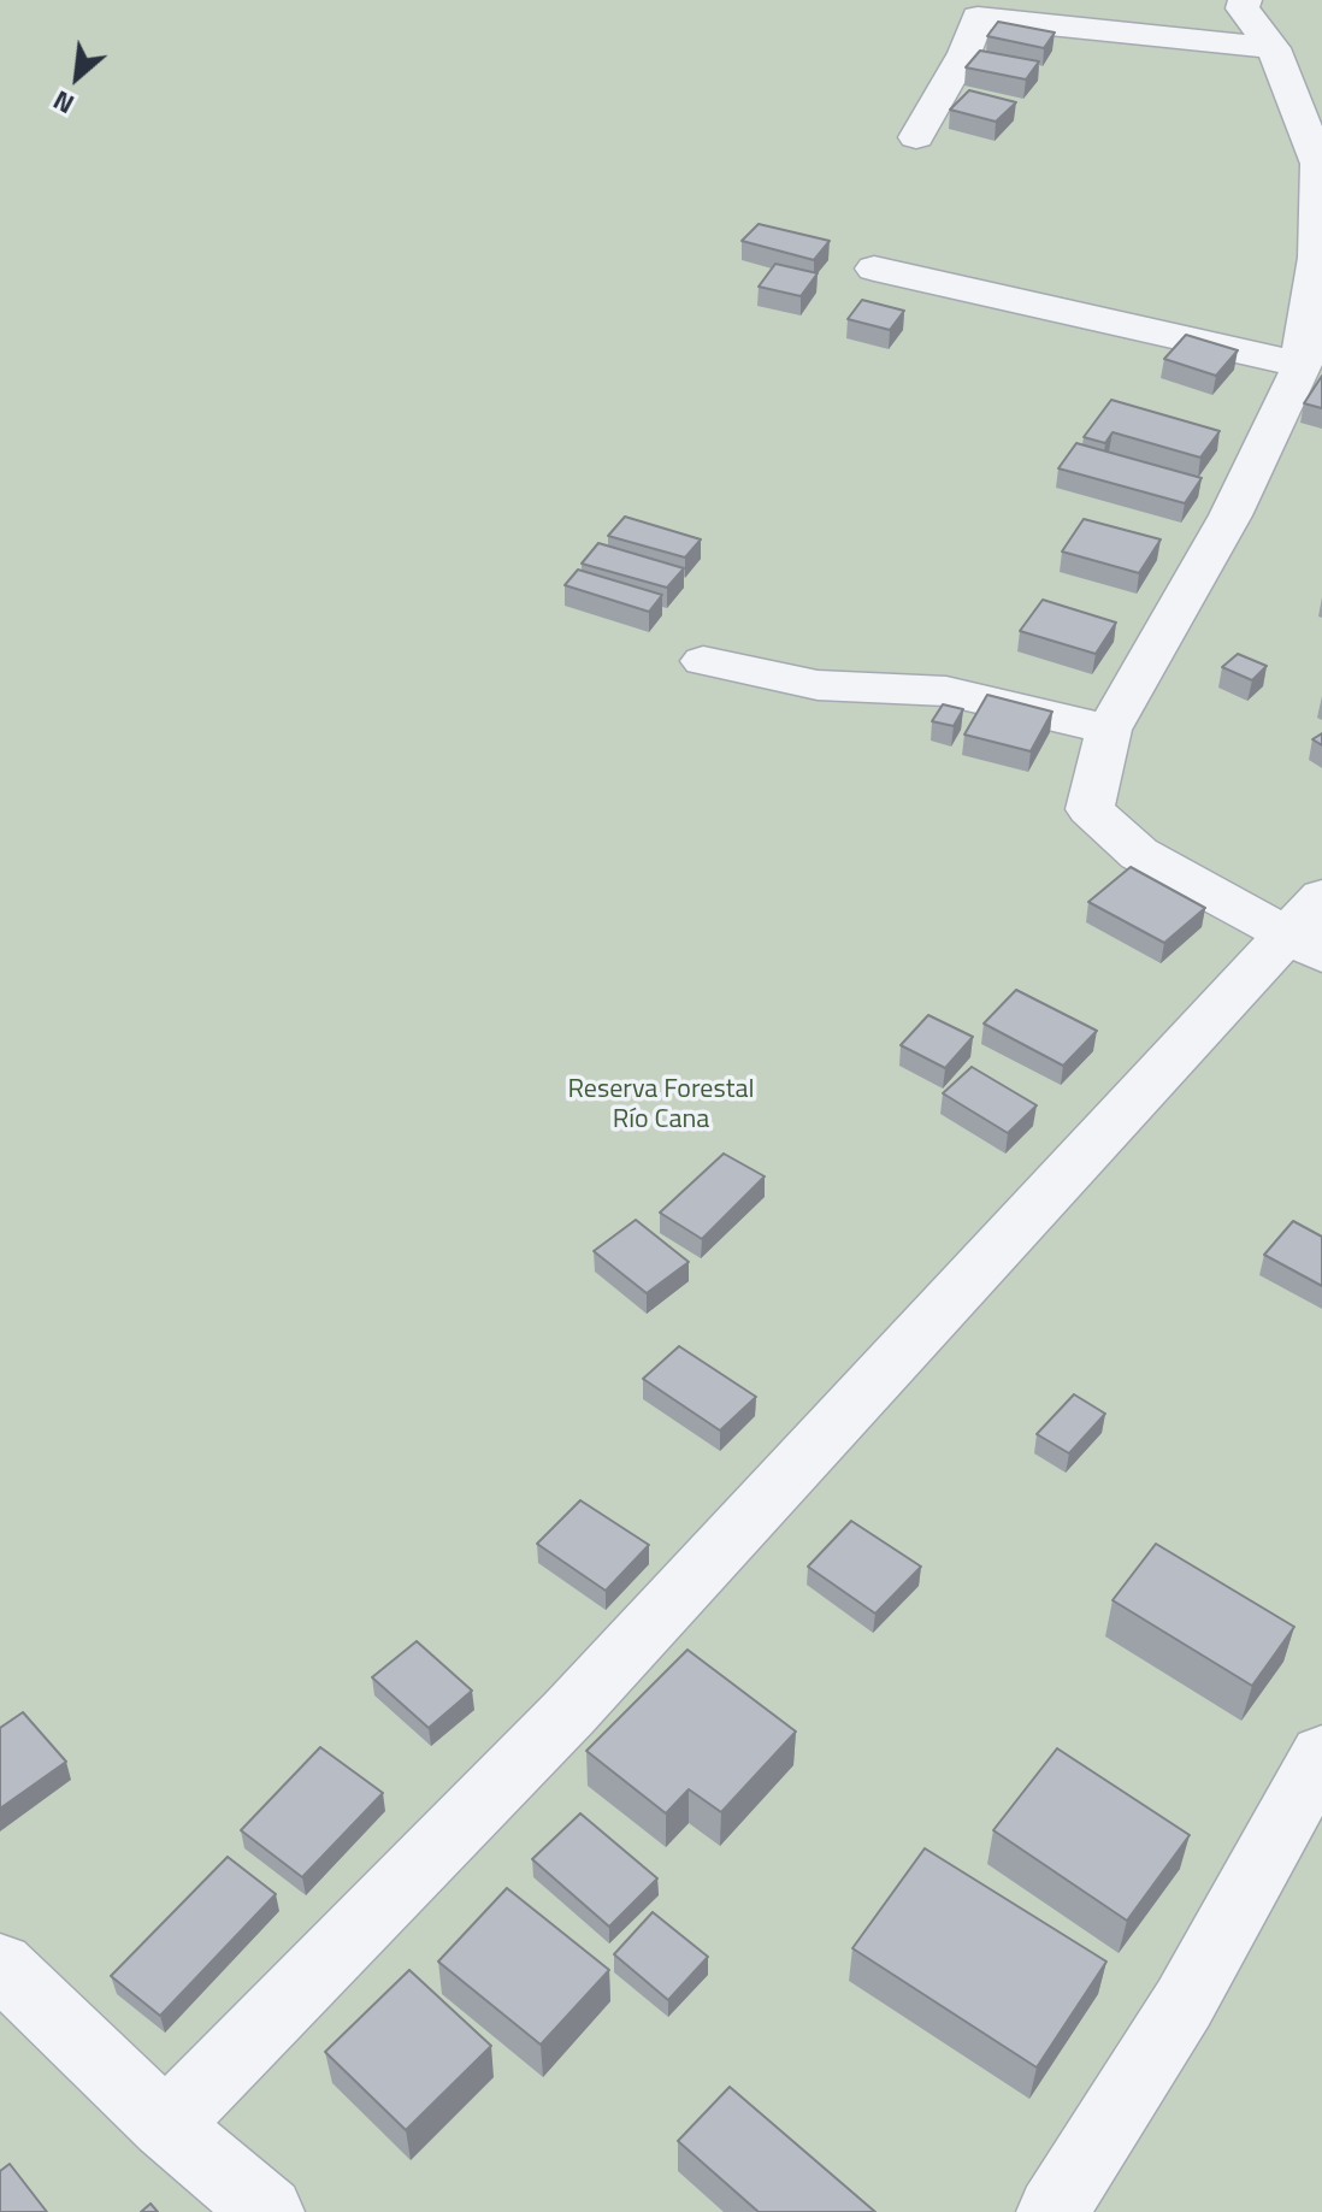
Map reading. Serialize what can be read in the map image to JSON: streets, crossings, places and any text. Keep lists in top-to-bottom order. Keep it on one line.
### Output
{"parks":["Reserva Forestal Río Cana"],"north":"bottom left"}
